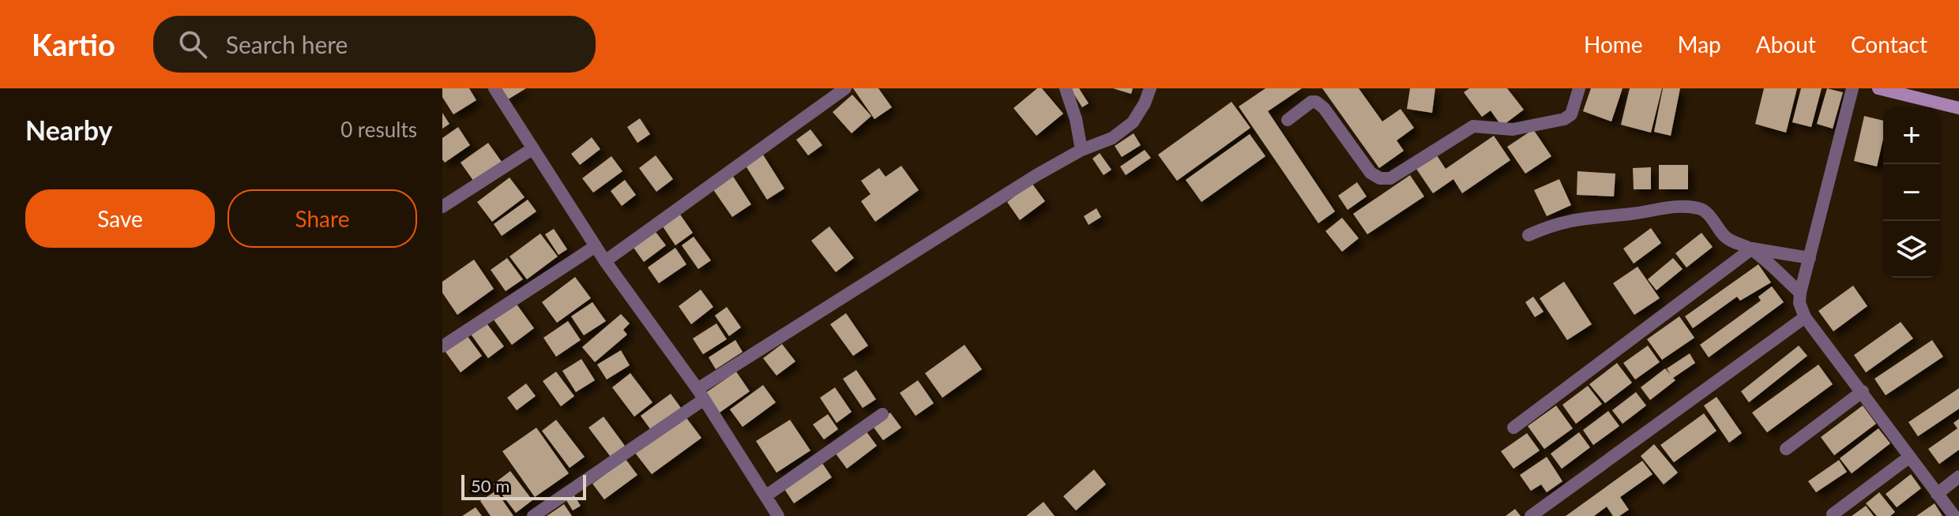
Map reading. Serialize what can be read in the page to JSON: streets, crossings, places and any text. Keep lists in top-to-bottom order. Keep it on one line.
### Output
{"scale_bar":"50 m","page":{"header":"Kartio","search":"Search here","nav":["Home","Map","About","Contact"],"heading":["Nearby","0 results"],"map_buttons":["+","−"],"buttons":["Save","Share"],"scale":"50 m"}}
